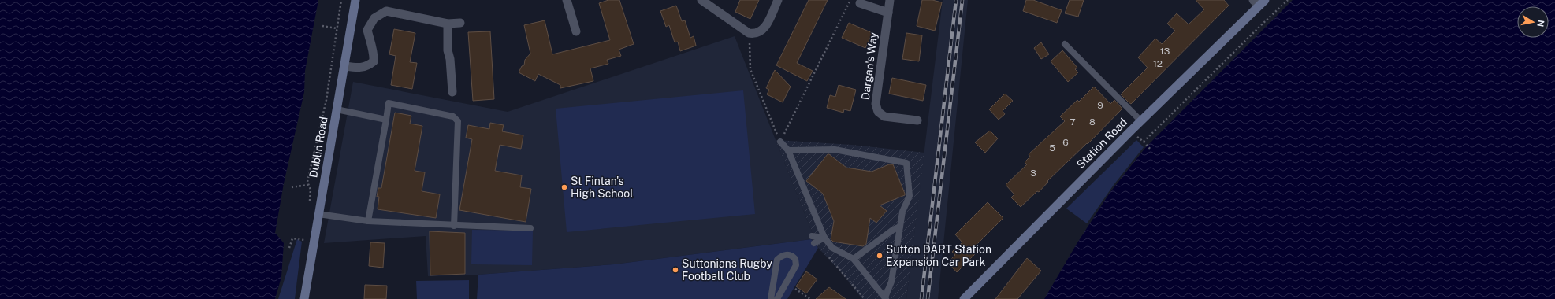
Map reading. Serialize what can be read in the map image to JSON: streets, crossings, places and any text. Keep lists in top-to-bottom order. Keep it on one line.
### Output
{"streets":{"main road":["Station Road","Dublin Road"],"street":["Dargan's Way"]},"places":["St Fintan's High School","Sutton DART Station Expansion Car Park","Suttonians Rugby Football Club"],"house_numbers":["13","12","9","7","8","6","5","3"],"north":"right"}
